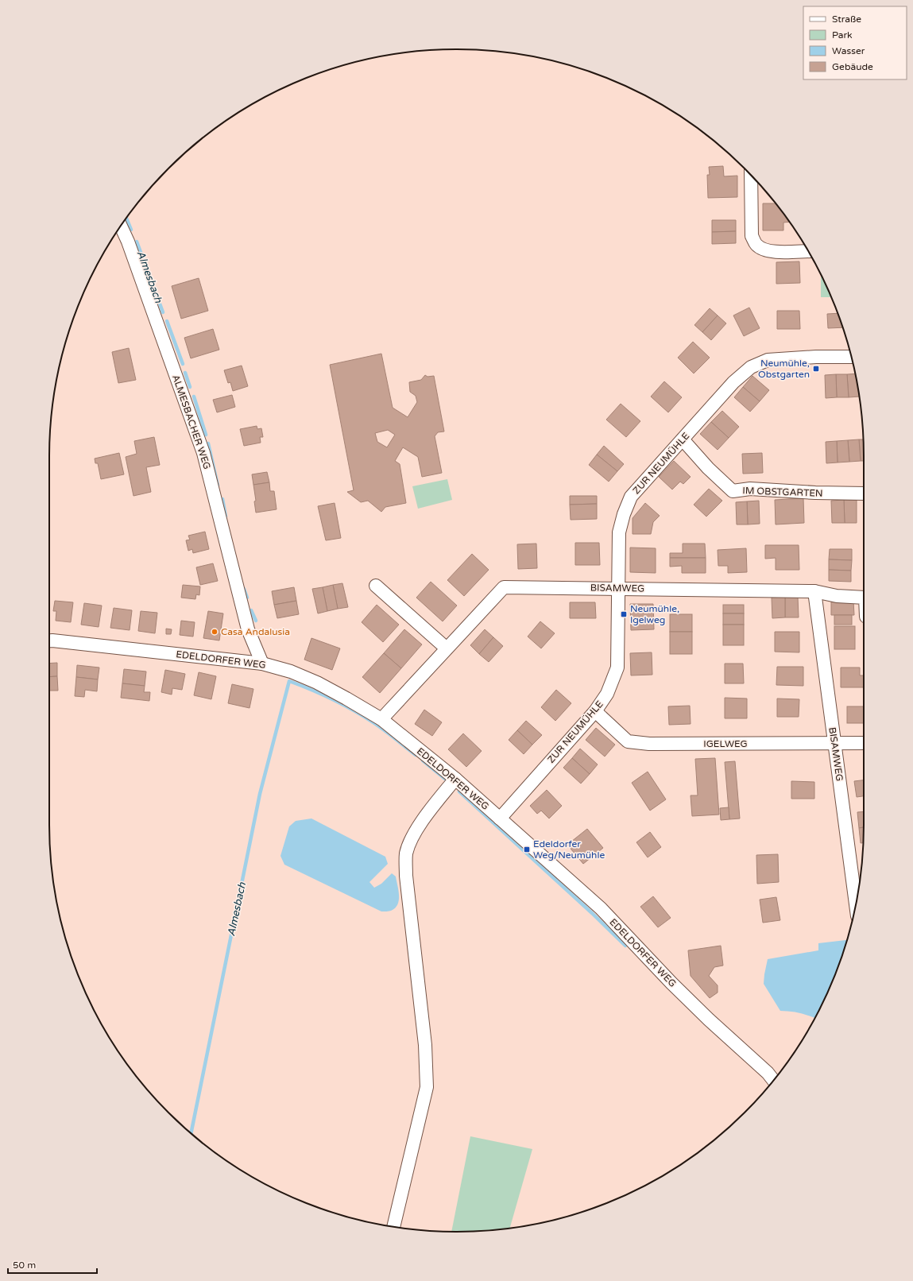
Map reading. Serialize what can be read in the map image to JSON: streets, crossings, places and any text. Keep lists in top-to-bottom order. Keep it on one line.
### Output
{"streets":{"street":["ALMESBACHER WEG","ZUR NEUMÜHLE","IM OBSTGARTEN","BISAMWEG","EDELDORFER WEG","IGELWEG"]},"crossings":[["ALMESBACHER WEG","EDELDORFER WEG"],["ZUR NEUMÜHLE","IM OBSTGARTEN"],["ZUR NEUMÜHLE","BISAMWEG"],["ZUR NEUMÜHLE","EDELDORFER WEG"],["ZUR NEUMÜHLE","IGELWEG"],["BISAMWEG","EDELDORFER WEG"],["BISAMWEG","IGELWEG"]],"water":["Almesbach"],"places":{"transit":["Neumühle, Obstgarten","Neumühle, Igelweg","Edeldorfer Weg/Neumühle"],"other":["Casa Andalusia"]},"legend":["Straße","Park","Wasser","Gebäude"],"scale_bar":"50 m"}
